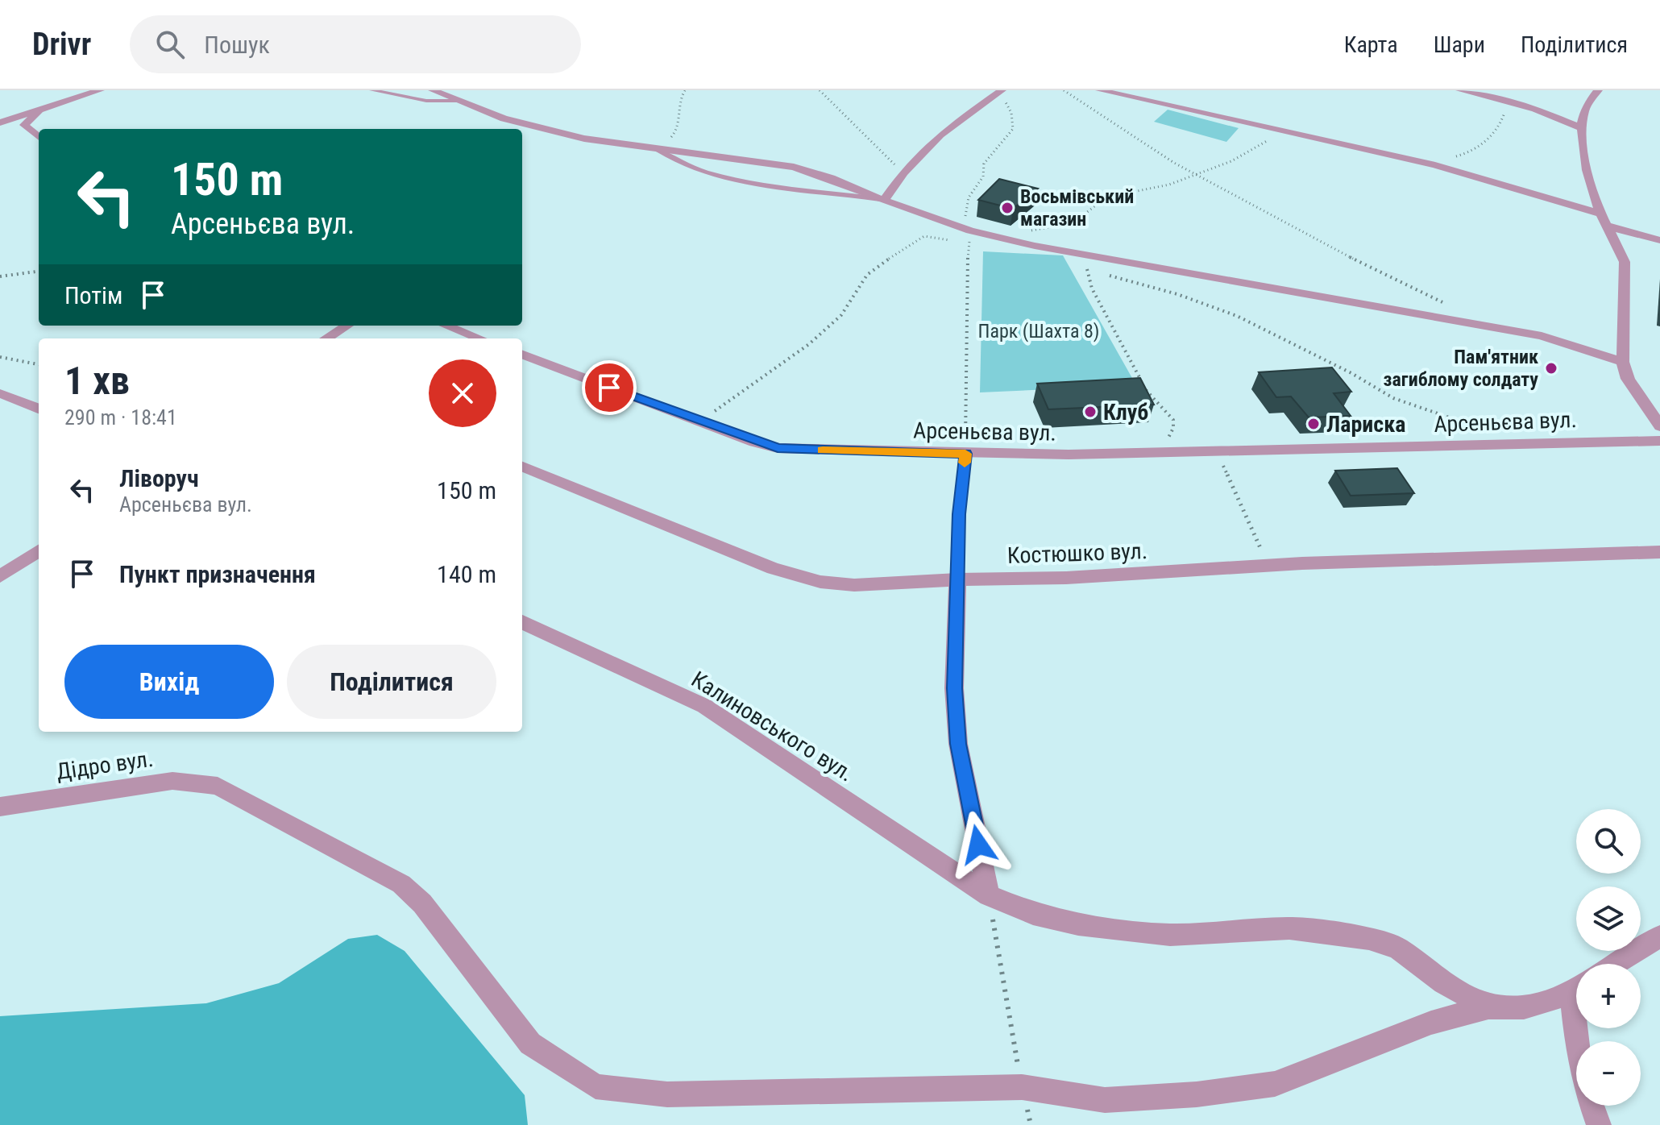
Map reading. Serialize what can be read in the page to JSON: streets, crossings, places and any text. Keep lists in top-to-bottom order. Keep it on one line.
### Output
{"streets":{"street":["Арсеньєва вул.","Костюшко вул.","Калиновського вул.","Дідро вул."]},"parks":["Парк (Шахта 8)"],"places":["Восьмівський магазин","Пам'ятник загиблому солдату","Клуб","Лариска"],"page":{"header":"Drivr","search":"Пошук","nav":["Карта","Шари","Поділитися"],"turn":["150 m","Арсеньєва вул."],"then":"Потім","heading":["1 хв","290 m · 18:41"],"list":[{"name":"Ліворуч","note":"Арсеньєва вул.","value":"150 m"},{"name":"Пункт призначення","value":"140 m"}],"buttons":["Вихід","Поділитися"],"map_buttons":["+","−"]}}
